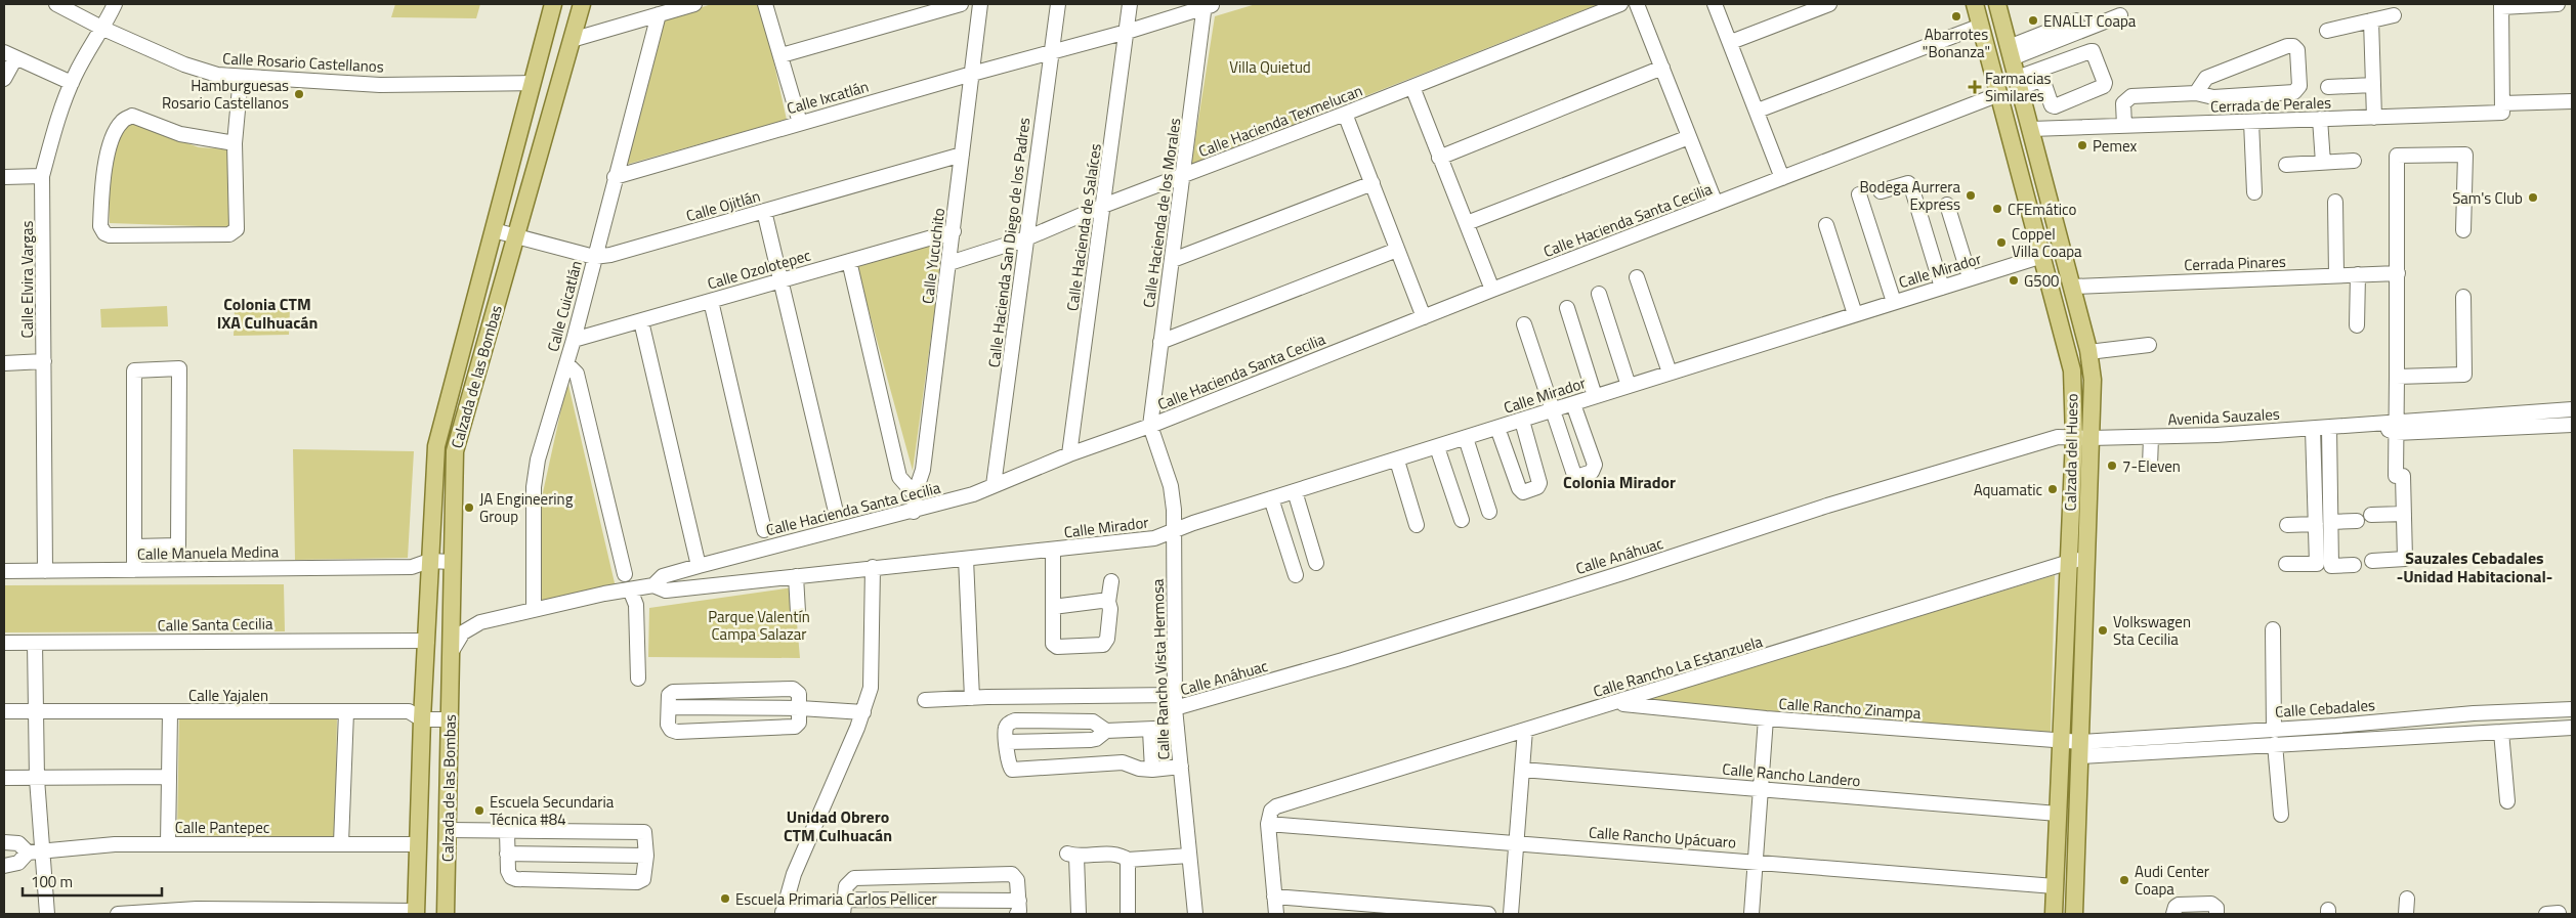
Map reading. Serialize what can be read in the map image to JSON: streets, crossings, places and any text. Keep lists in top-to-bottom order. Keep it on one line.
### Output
{"streets":{"main road":["Calzada de las Bombas","Calzada del Hueso"],"street":["Calle Rosario Castellanos","Calle Ixcatlán","Cerrada de Perales","Calle Hacienda Texmelucan","Calle Ojitlán","Calle Hacienda de los Morales","Calle Hacienda Santa Cecilia","Calle Hacienda de Salaíces","Calle Hacienda San Diego de los Padres","Calle Yucuchito","Cerrada Pinares","Calle Ozolotepec","Calle Mirador","Calle Elvira Vargas","Calle Cuicatlán","Avenida Sauzales","Calle Manuela Medina","Calle Anáhuac","Calle Santa Cecilia","Calle Rancho La Estanzuela","Calle Rancho Vista Hermosa","Calle Yajalen","Calle Rancho Zinampa","Calle Cebadales","Calle Rancho Landero","Calle Pantepec","Calle Rancho Upácuaro"]},"crossings":[["Calle Rosario Castellanos","Calle Elvira Vargas"],["Calle Rosario Castellanos","Calzada de las Bombas"],["Calle Ixcatlán","Calle Hacienda de los Morales"],["Calle Ixcatlán","Calle Hacienda de Salaíces"],["Calle Ixcatlán","Calle Hacienda San Diego de los Padres"],["Calle Ixcatlán","Calle Yucuchito"],["Calle Ixcatlán","Calle Cuicatlán"],["Cerrada de Perales","Calzada del Hueso"],["Calle Hacienda Texmelucan","Calle Hacienda de los Morales"],["Calle Hacienda Texmelucan","Calle Hacienda de Salaíces"],["Calle Hacienda Texmelucan","Calle Hacienda San Diego de los Padres"],["Calle Hacienda Texmelucan","Calle Yucuchito"],["Calle Ojitlán","Calle Yucuchito"],["Calle Ojitlán","Calle Cuicatlán"],["Calle Ojitlán","Calzada de las Bombas"],["Calle Hacienda de los Morales","Calle Hacienda Santa Cecilia"],["Calle Hacienda de los Morales","Calle Rancho Vista Hermosa"],["Calle Hacienda Santa Cecilia","Calle Hacienda de Salaíces"],["Calle Hacienda Santa Cecilia","Calle Hacienda San Diego de los Padres"],["Calle Hacienda Santa Cecilia","Calle Yucuchito"],["Calle Hacienda Santa Cecilia","Calle Mirador"],["Calle Hacienda Santa Cecilia","Calle Cuicatlán"],["Calle Hacienda Santa Cecilia","Calzada de las Bombas"],["Calle Hacienda Santa Cecilia","Calzada del Hueso"],["Calle Hacienda Santa Cecilia","Calle Rancho Vista Hermosa"],["Calle Yucuchito","Calle Ozolotepec"],["Cerrada Pinares","Calzada del Hueso"],["Calle Ozolotepec","Calle Cuicatlán"],["Calle Mirador","Calzada del Hueso"],["Calle Mirador","Calle Rancho Vista Hermosa"],["Calle Elvira Vargas","Calle Manuela Medina"],["Calzada de las Bombas","Calle Manuela Medina"],["Calzada de las Bombas","Calle Santa Cecilia"],["Calzada de las Bombas","Calle Yajalen"],["Calzada de las Bombas","Calle Pantepec"],["Avenida Sauzales","Calzada del Hueso"],["Avenida Sauzales","Calle Anáhuac"],["Calzada del Hueso","Calle Anáhuac"],["Calzada del Hueso","Calle Rancho La Estanzuela"],["Calzada del Hueso","Calle Rancho Zinampa"],["Calzada del Hueso","Calle Rancho Landero"],["Calzada del Hueso","Calle Rancho Upácuaro"],["Calle Anáhuac","Calle Rancho Vista Hermosa"],["Calle Rancho La Estanzuela","Calle Rancho Zinampa"],["Calle Rancho La Estanzuela","Calle Rancho Upácuaro"],["Calle Rancho Zinampa","Calle Cebadales"]],"districts":["Colonia CTM IXA Culhuacán","Colonia Mirador","Sauzales Cebadales -Unidad Habitacional-","Unidad Obrero CTM Culhuacán"],"parks":["Villa Quietud","Parque Valentín Campa Salazar"],"places":{"other":["Abarrotes \"Bonanza\"","ENALLT Coapa","Hamburguesas Rosario Castellanos","Pemex","Bodega Aurrera Express","Sam's Club","CFEmático","Coppel Villa Coapa","G500","7-Eleven","Aquamatic","JA Engineering Group","Volkswagen Sta Cecilia","Escuela Secundaria Técnica #84","Audi Center Coapa","Escuela Primaria Carlos Pellicer"],"health":["Farmacias Similares"]},"scale_bar":"100 m"}
